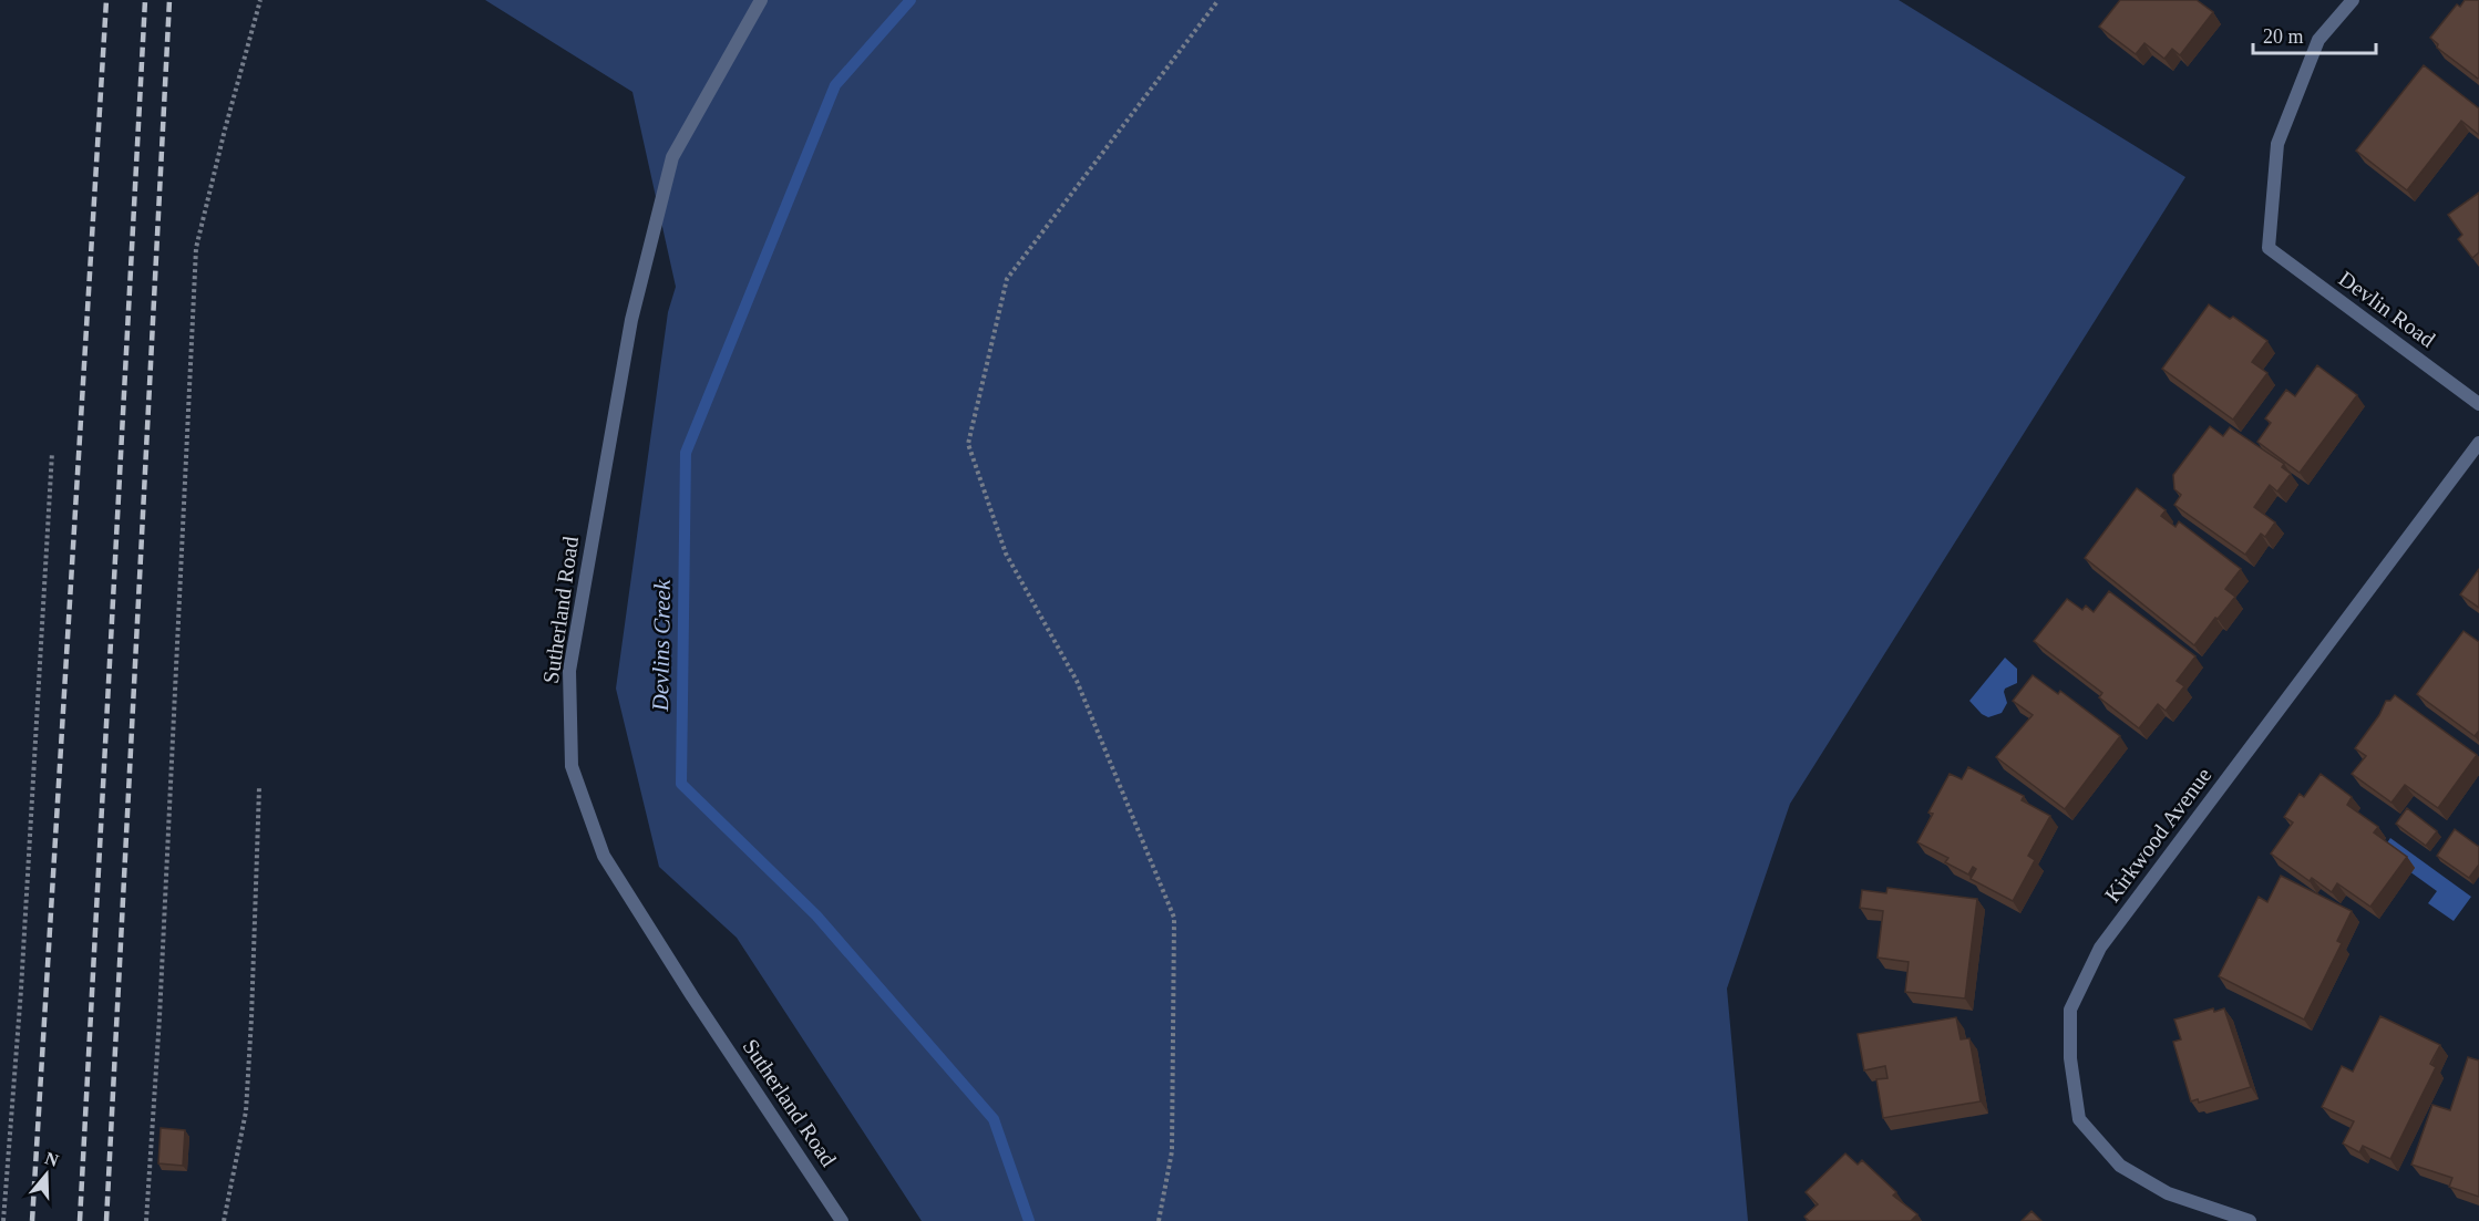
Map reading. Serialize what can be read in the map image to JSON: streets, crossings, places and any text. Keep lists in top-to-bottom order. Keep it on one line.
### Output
{"streets":{"street":["Devlin Road","Sutherland Road","Kirkwood Avenue"]},"water":["Devlins Creek"],"scale_bar":"20 m","north":"top"}
